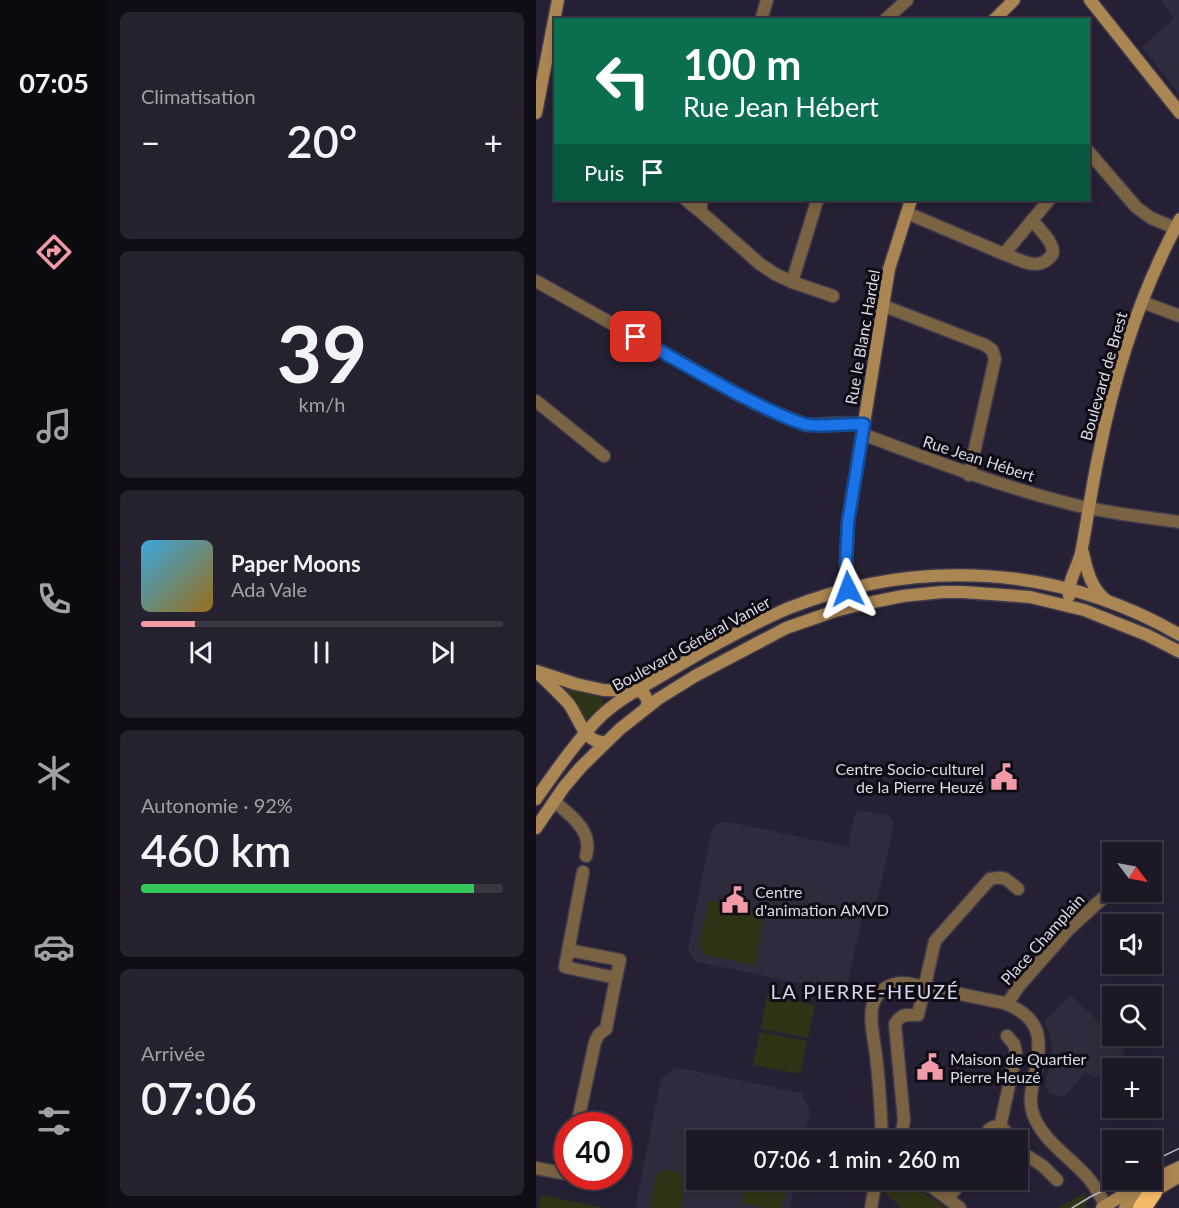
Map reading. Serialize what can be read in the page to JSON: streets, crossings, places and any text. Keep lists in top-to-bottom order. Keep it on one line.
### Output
{"streets":{"street":["Rue le Blanc Hardel","Boulevard de Brest","Rue Jean Hébert","Boulevard Général Vanier","Place Champlain"]},"crossings":[["Rue le Blanc Hardel","Rue Jean Hébert"],["Rue le Blanc Hardel","Boulevard Général Vanier"],["Boulevard de Brest","Rue Jean Hébert"]],"districts":["LA PIERRE-HEUZÉ"],"places":{"public building":["Centre Socio-culturel de la Pierre Heuzé","Centre d'animation AMVD","Maison de Quartier Pierre Heuzé"]},"north":"bottom right","page":{"tabs":"07:05","tile":["Climatisation",["39","km/h"],["Autonomie · 92%","460 km"],["Arrivée","07:06"]],"turn":["100 m","Rue Jean Hébert"],"heat":["−","20°","+"],"then":"Puis","song":["Paper Moons","Ada Vale"],"map_buttons":["+","−"],"limit":"40","trip":"07:06 · 1 min · 260 m"}}
